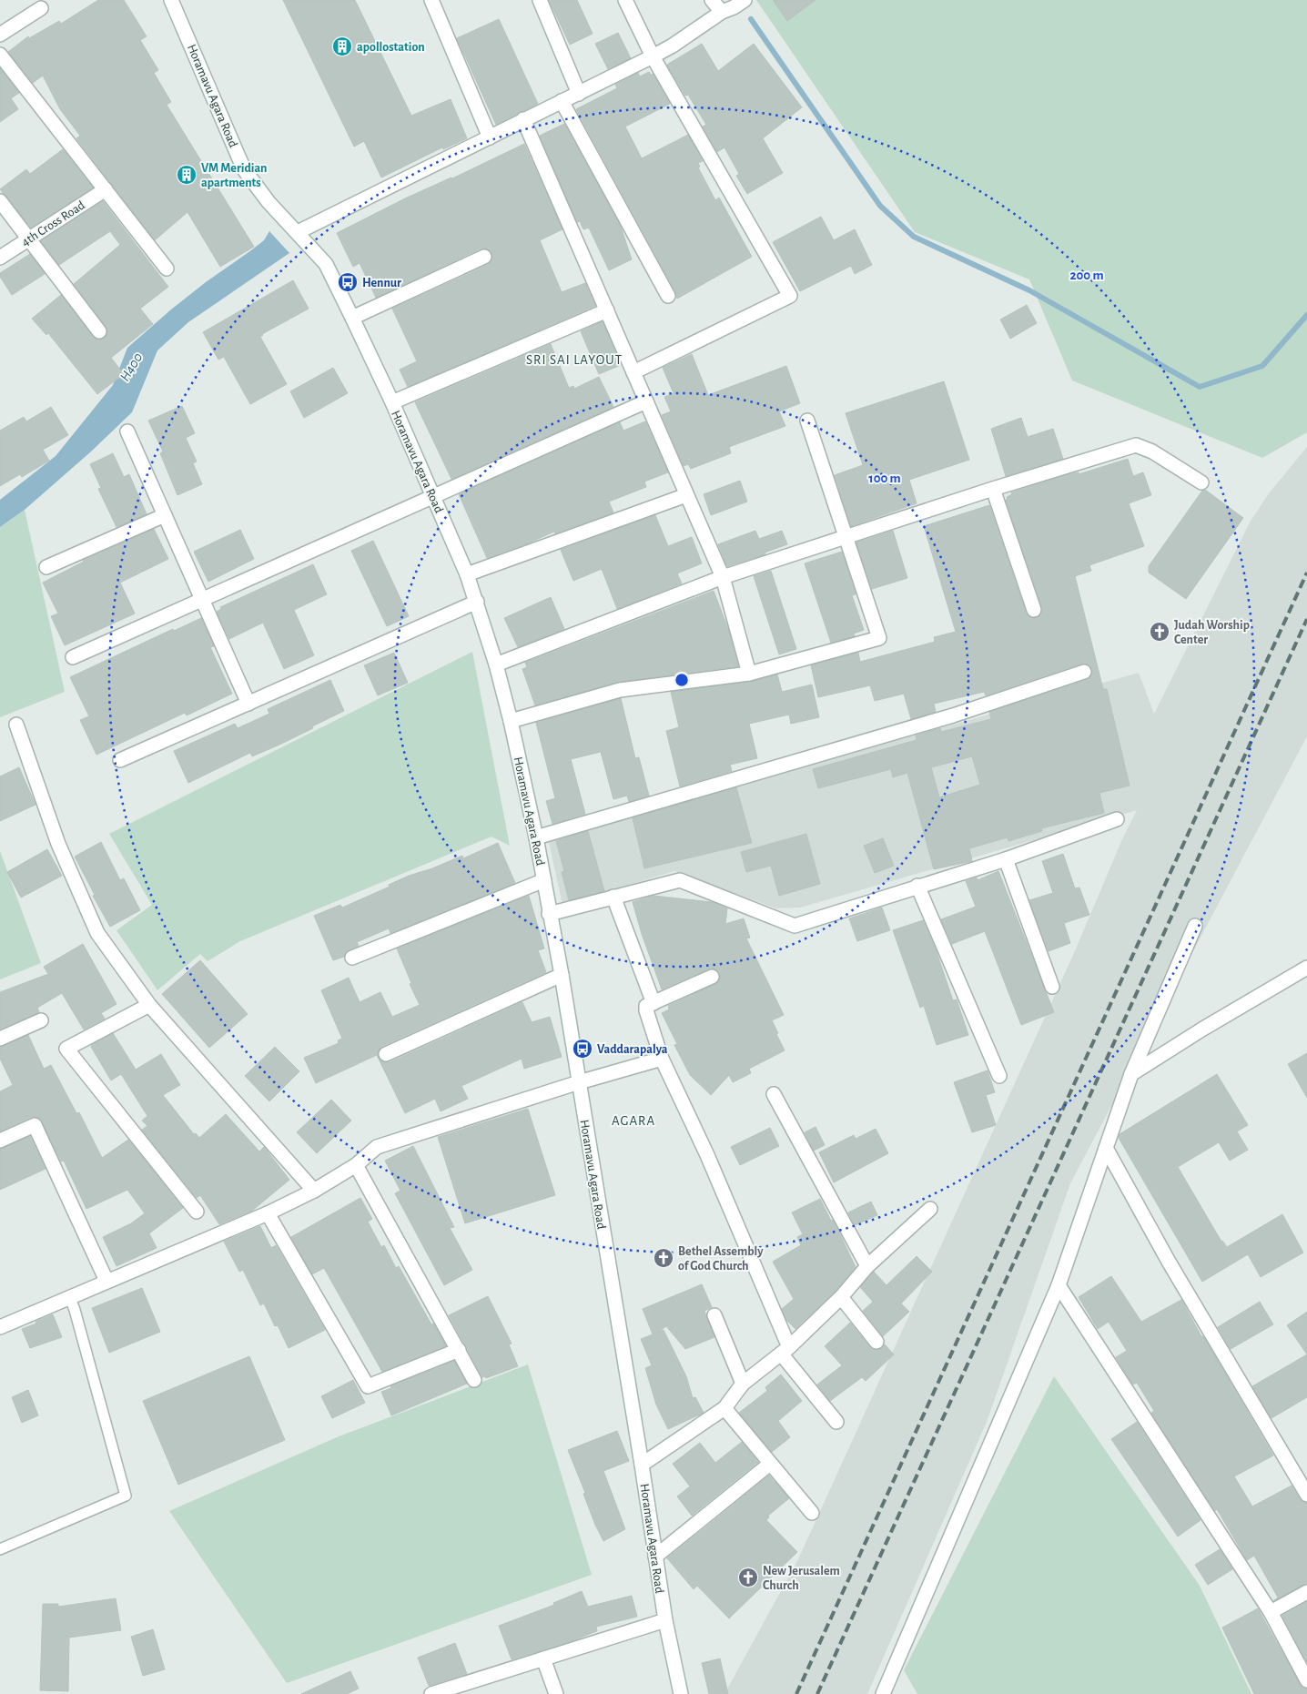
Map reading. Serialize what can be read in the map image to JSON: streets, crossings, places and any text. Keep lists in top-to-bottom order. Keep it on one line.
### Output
{"streets":{"street":["Horamavu Agara Road","4th Cross Road"]},"districts":["SRI SAI LAYOUT","AGARA"],"water":["H400"],"places":{"building":["apollostation","VM Meridian apartments"],"bus stop":["Hennur","Vaddarapalya"],"church":["Judah Worship Center","Bethel Assembly of God Church","New Jerusalem Church"]},"rings":["200 m","100 m"]}
